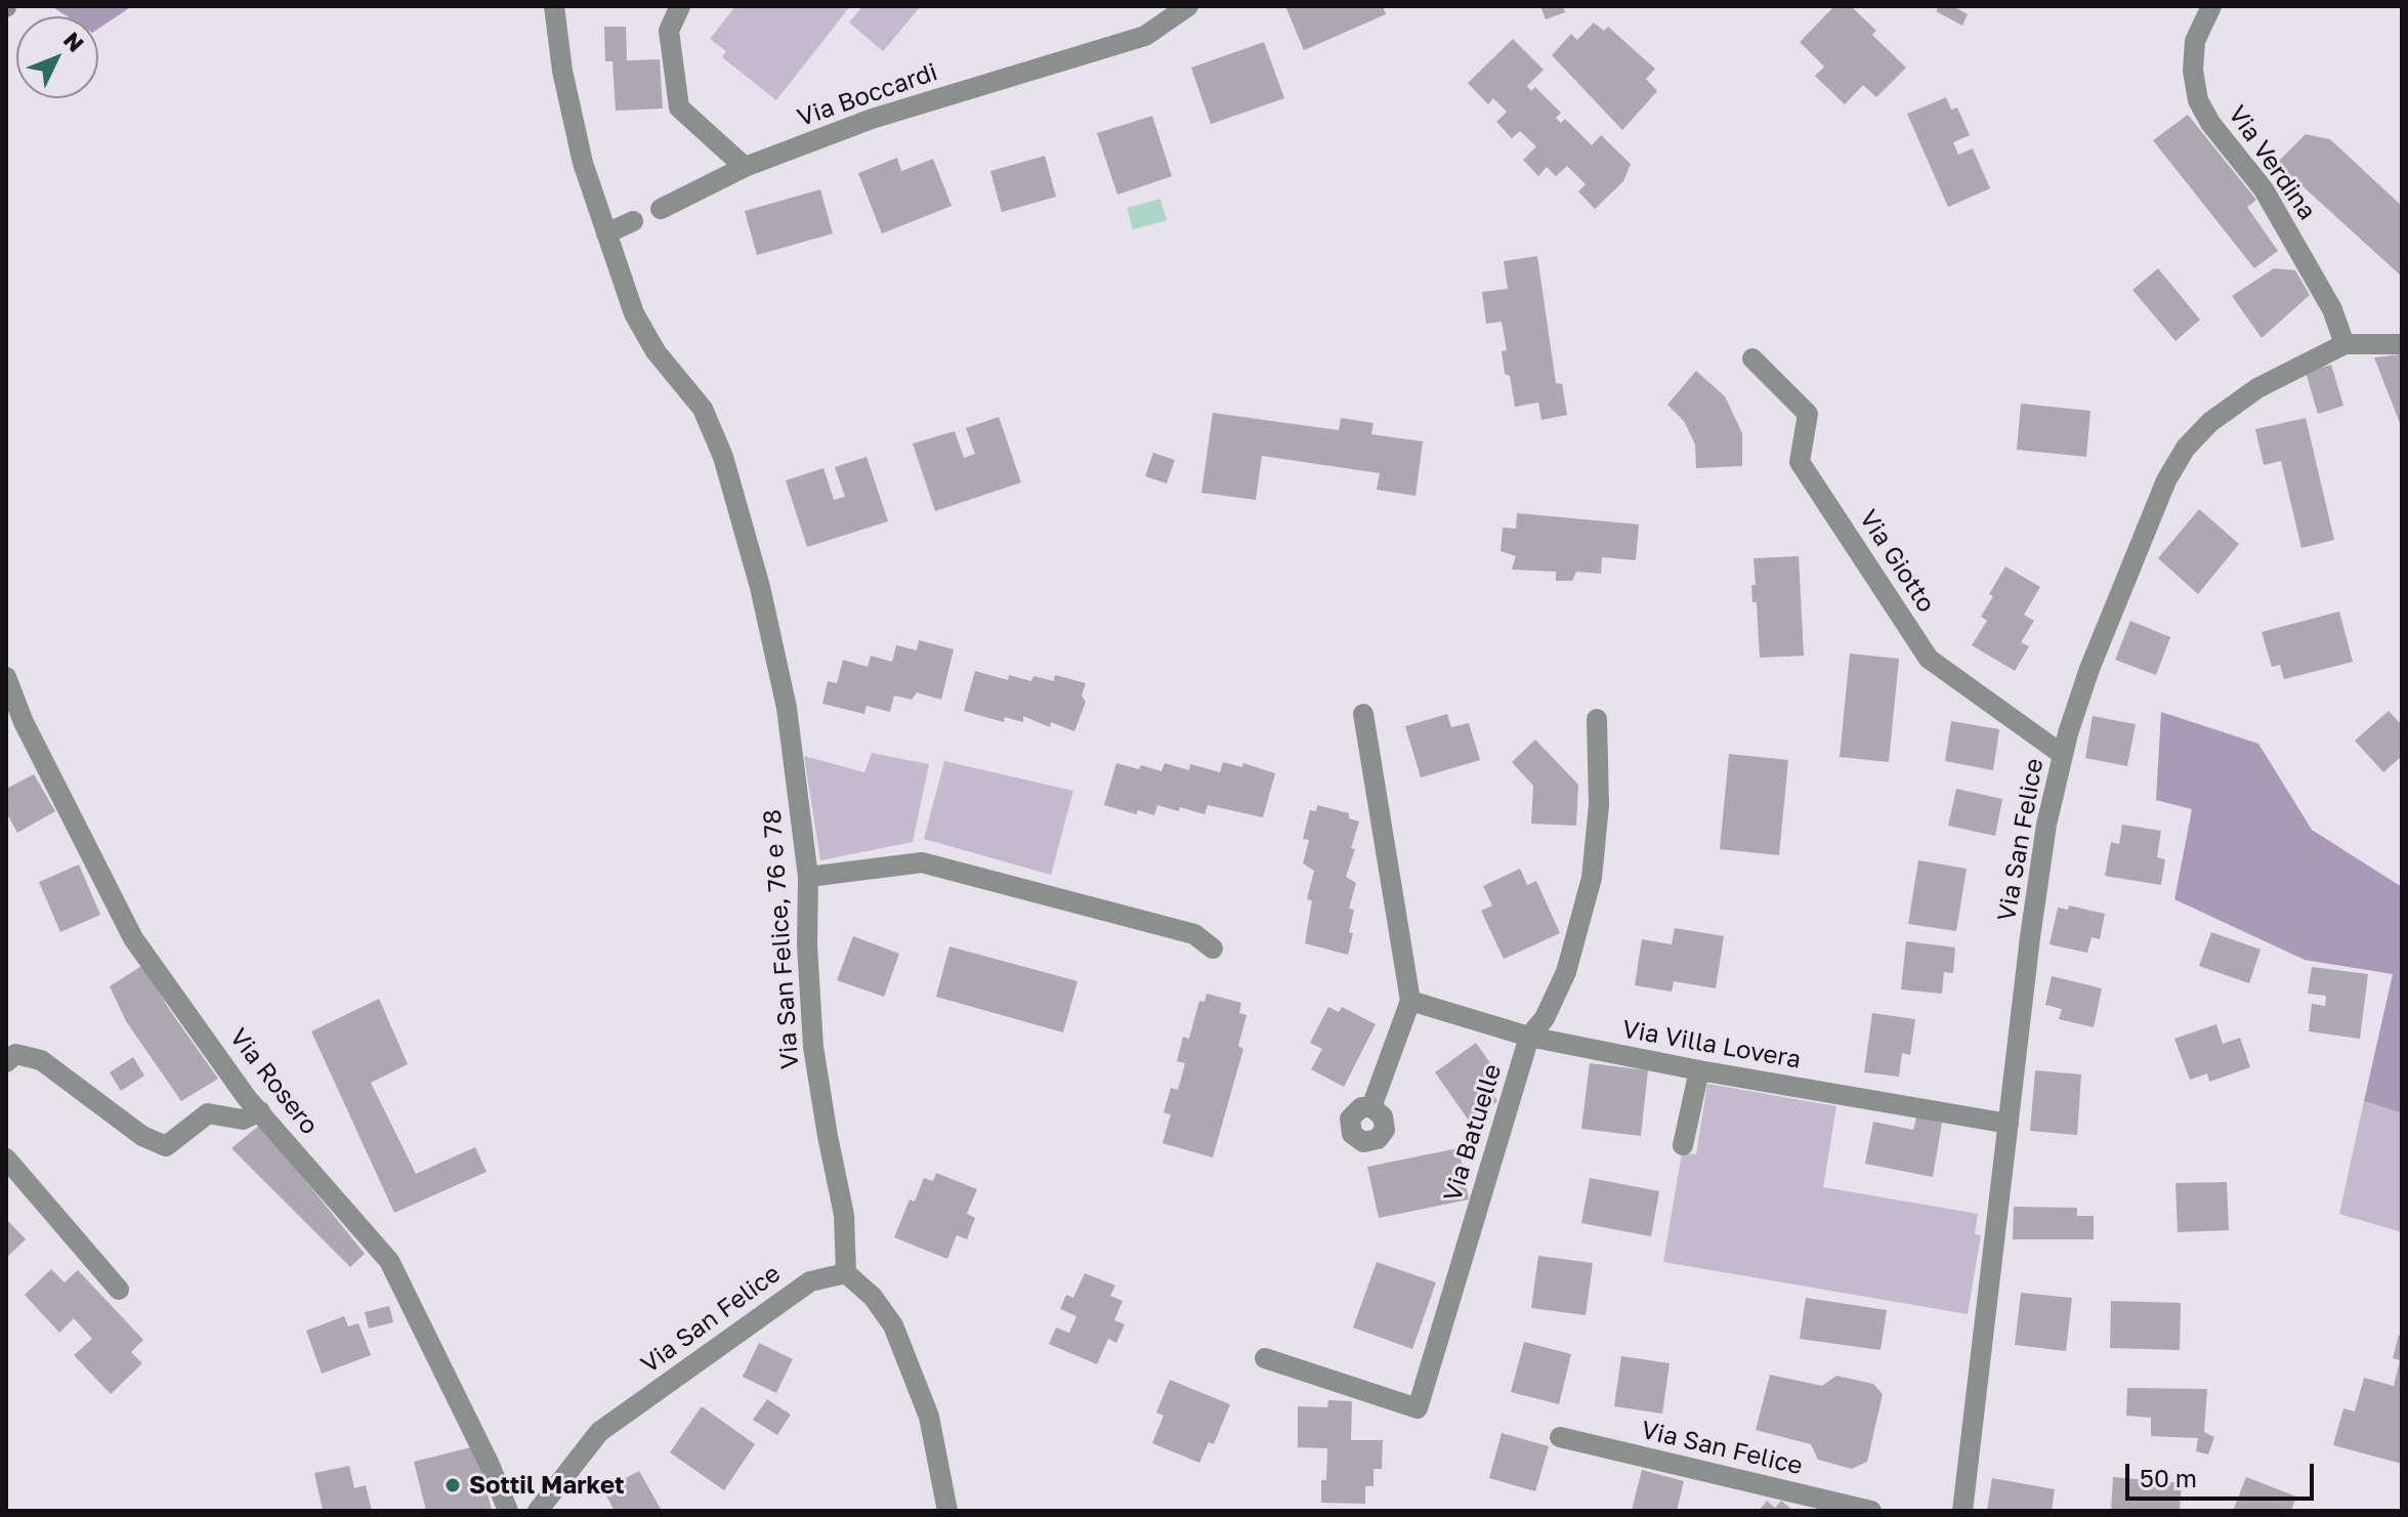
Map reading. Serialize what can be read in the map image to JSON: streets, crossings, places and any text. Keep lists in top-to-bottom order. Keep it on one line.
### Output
{"streets":{"street":["Via Boccardi","Via Verdina","Via Giotto","Via San Felice","Via San Felice, 76 e 78","Via Villa Lovera","Via Rosero","Via Batuelle"]},"crossings":[["Via Verdina","Via San Felice"],["Via Giotto","Via San Felice"],["Via San Felice","Via San Felice, 76 e 78"],["Via San Felice","Via Villa Lovera"],["Via Villa Lovera","Via Batuelle"]],"places":["Sottil Market"],"scale_bar":"50 m","north":"top right"}
